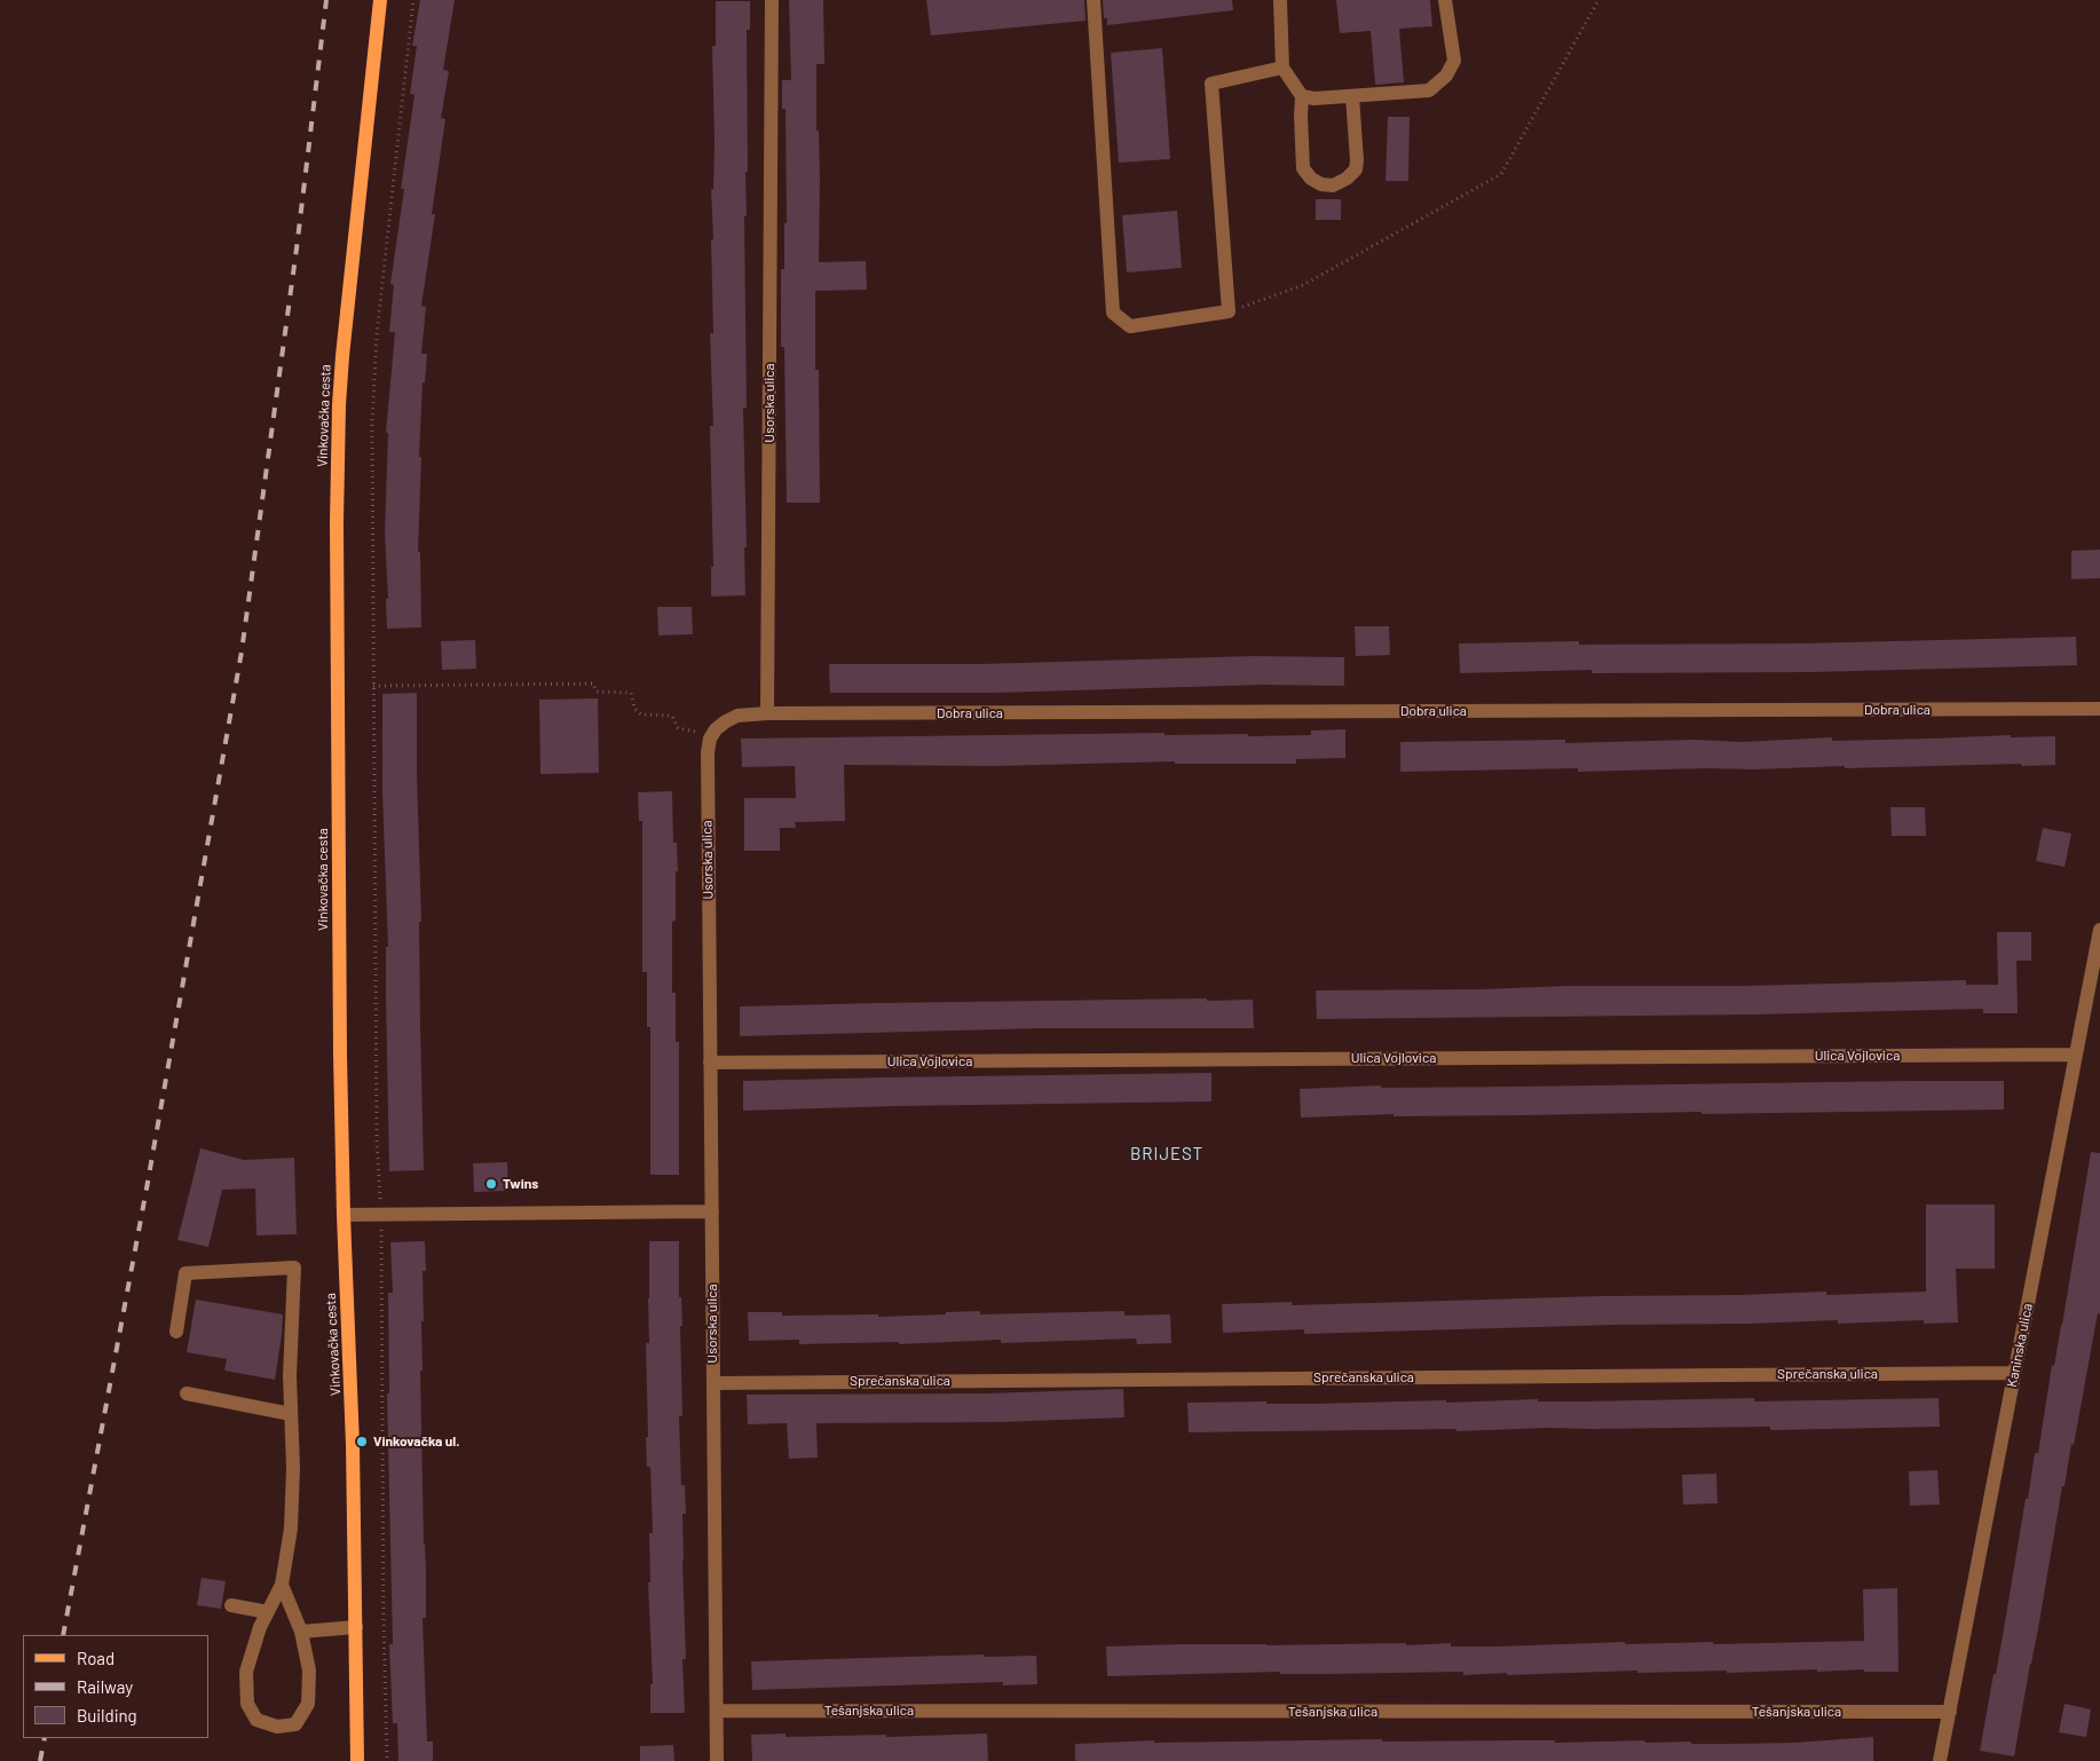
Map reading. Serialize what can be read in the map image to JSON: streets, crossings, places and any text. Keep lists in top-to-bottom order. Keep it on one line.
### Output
{"streets":{"main road":["Vinkovačka cesta"],"street":["Usorska ulica","Dobra ulica","Ulica Vojlovica","Kaninska ulica","Sprečanska ulica","Tešanjska ulica"]},"crossings":[["Usorska ulica","Dobra ulica"],["Usorska ulica","Ulica Vojlovica"],["Usorska ulica","Sprečanska ulica"],["Usorska ulica","Tešanjska ulica"],["Ulica Vojlovica","Kaninska ulica"],["Kaninska ulica","Sprečanska ulica"],["Kaninska ulica","Tešanjska ulica"]],"districts":["BRIJEST"],"places":["Twins","Vinkovačka ul."],"legend":["Road","Railway","Building"]}
